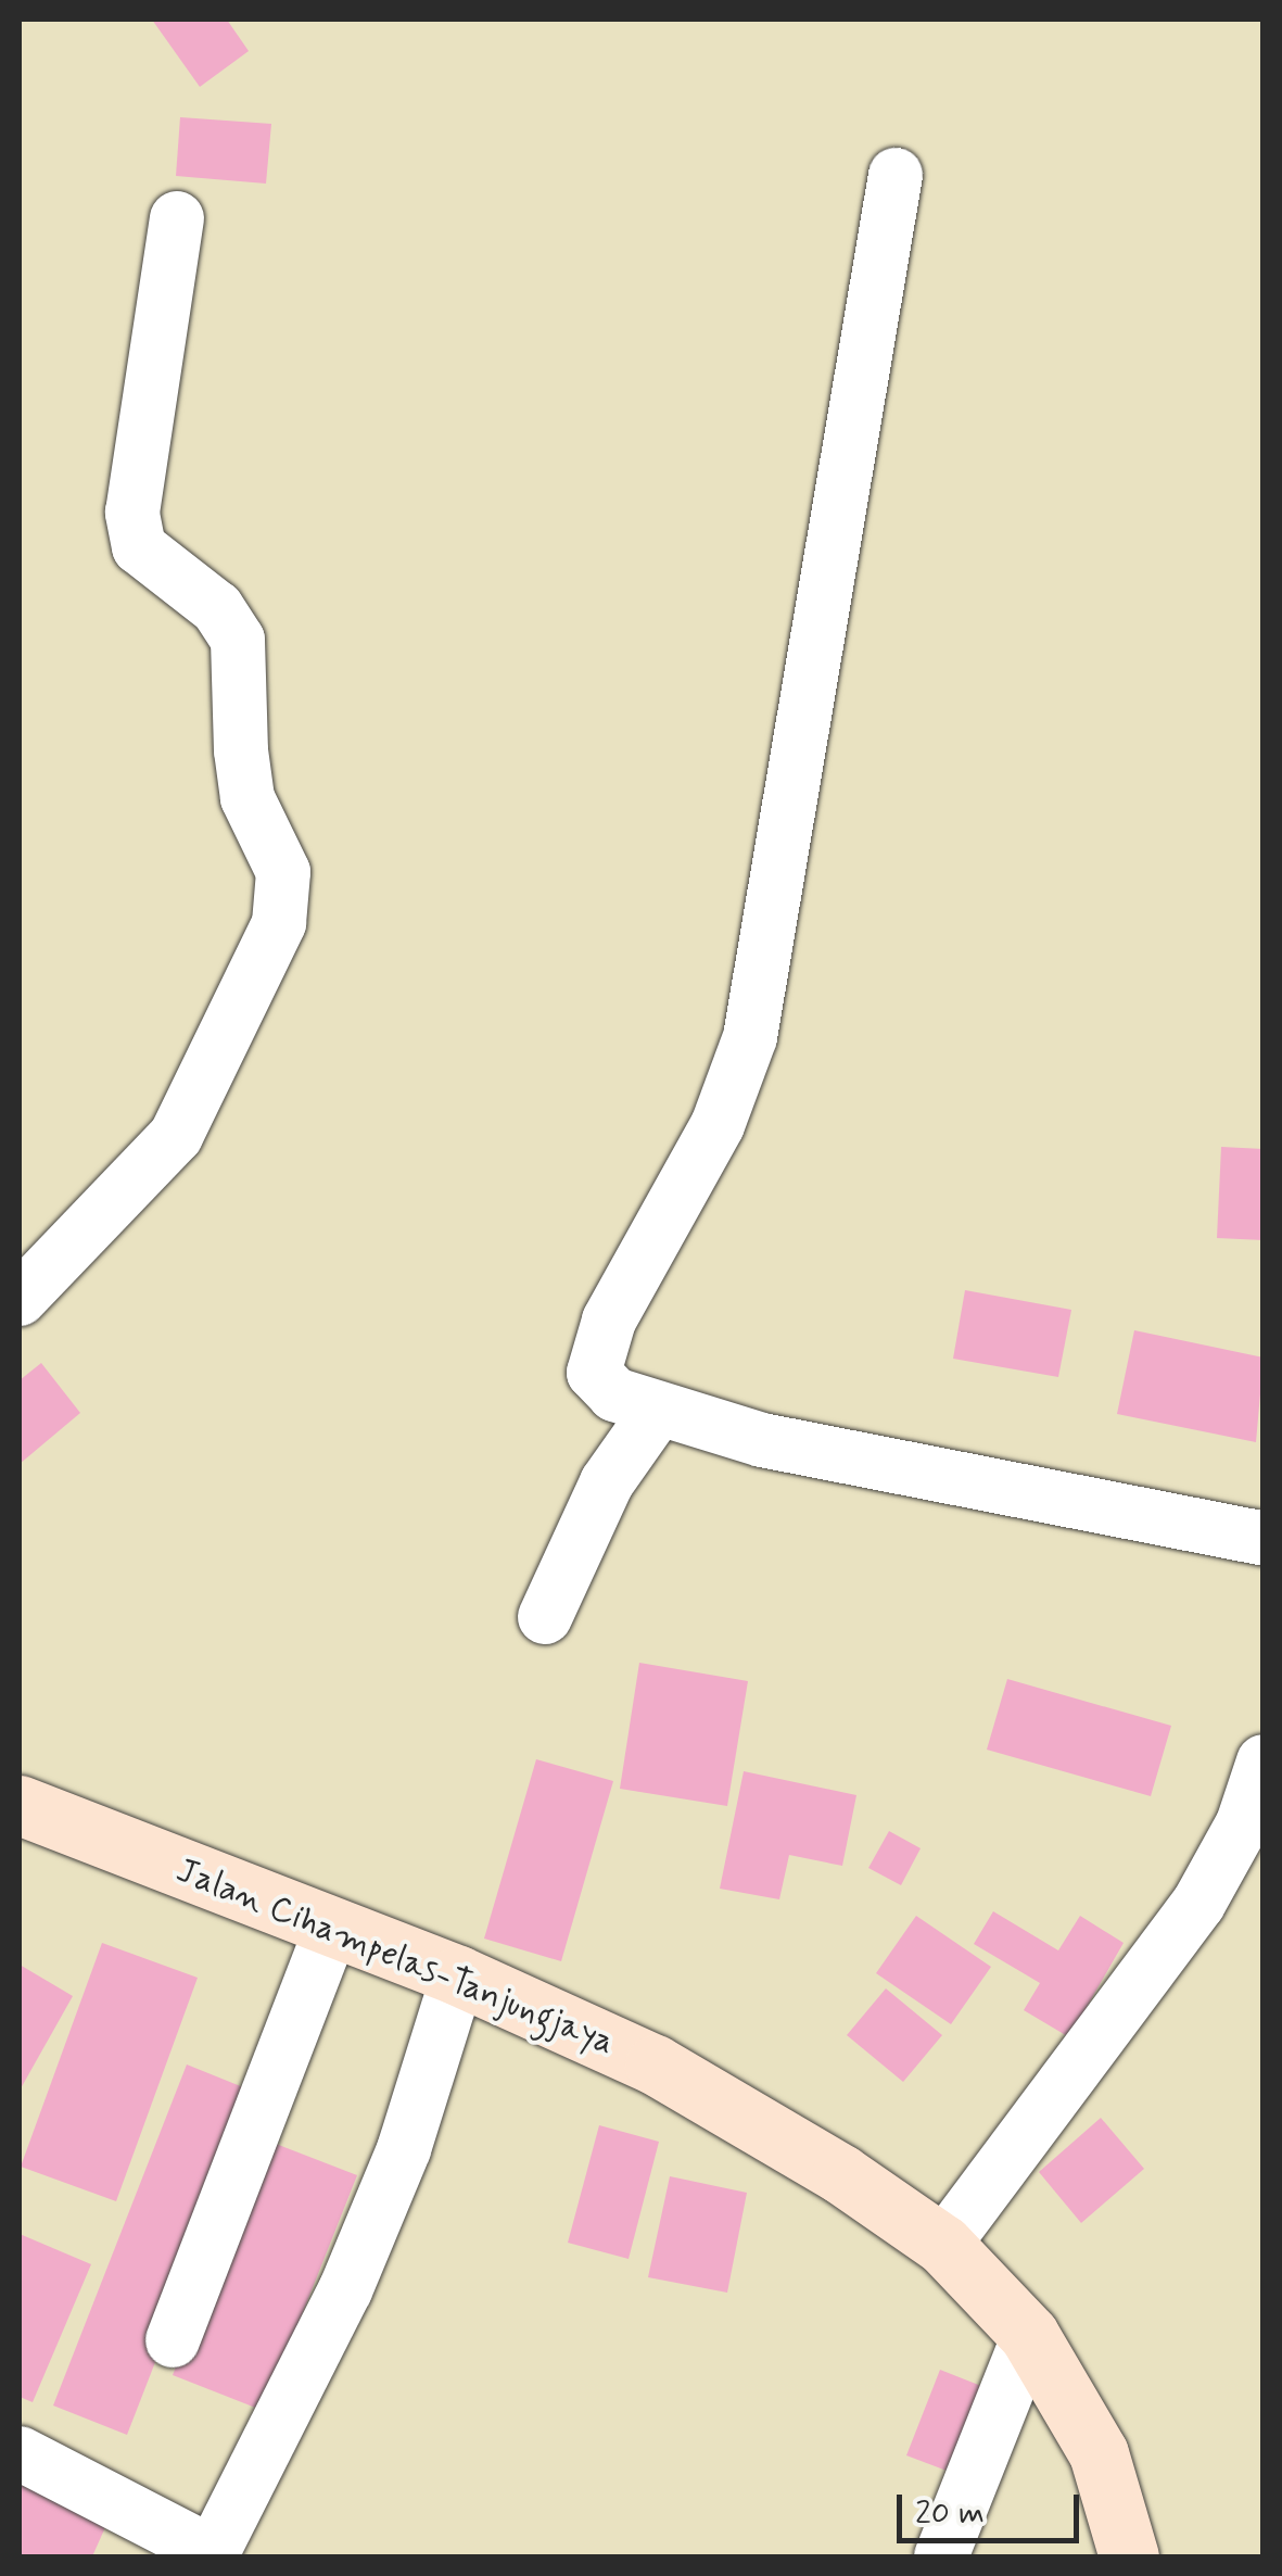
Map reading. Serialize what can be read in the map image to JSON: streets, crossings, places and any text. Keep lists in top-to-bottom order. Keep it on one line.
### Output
{"streets":{"main road":["Jalan Cihampelas-Tanjungjaya"]},"scale_bar":"20 m"}
